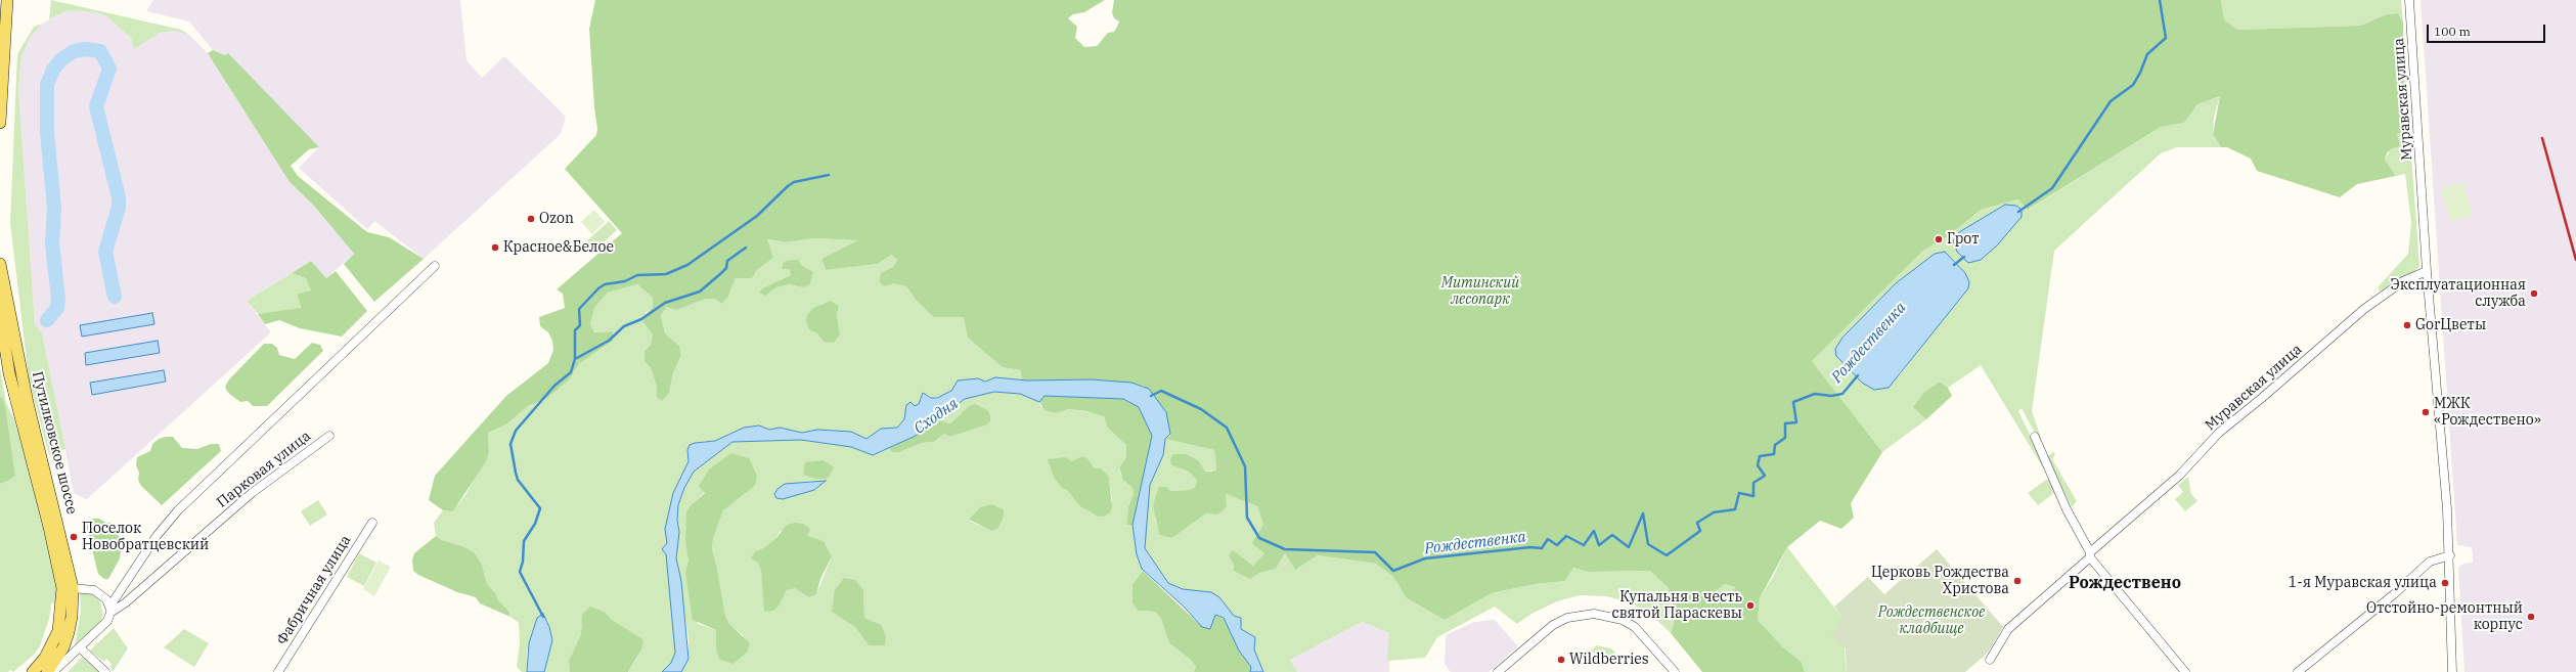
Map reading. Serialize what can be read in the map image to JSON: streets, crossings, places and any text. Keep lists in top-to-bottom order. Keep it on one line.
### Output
{"streets":{"main road":["Путилковское шоссе"],"street":["Муравская улица","Парковая улица","Фабричная улица"]},"districts":["Рождествено"],"water":["Рождественка","Сходня"],"parks":["Митинский лесопарк","Рождественское кладбище"],"places":["Ozon","Грот","Красное&Белое","Эксплуатационная служба","GorЦветы","МЖК «Рождествено»","Поселок Новобратцевский","Церковь Рождества Христова","1-я Муравская улица","Купальня в честь святой Параскевы","Отстойно-ремонтный корпус","Wildberries"],"scale_bar":"100 m"}
